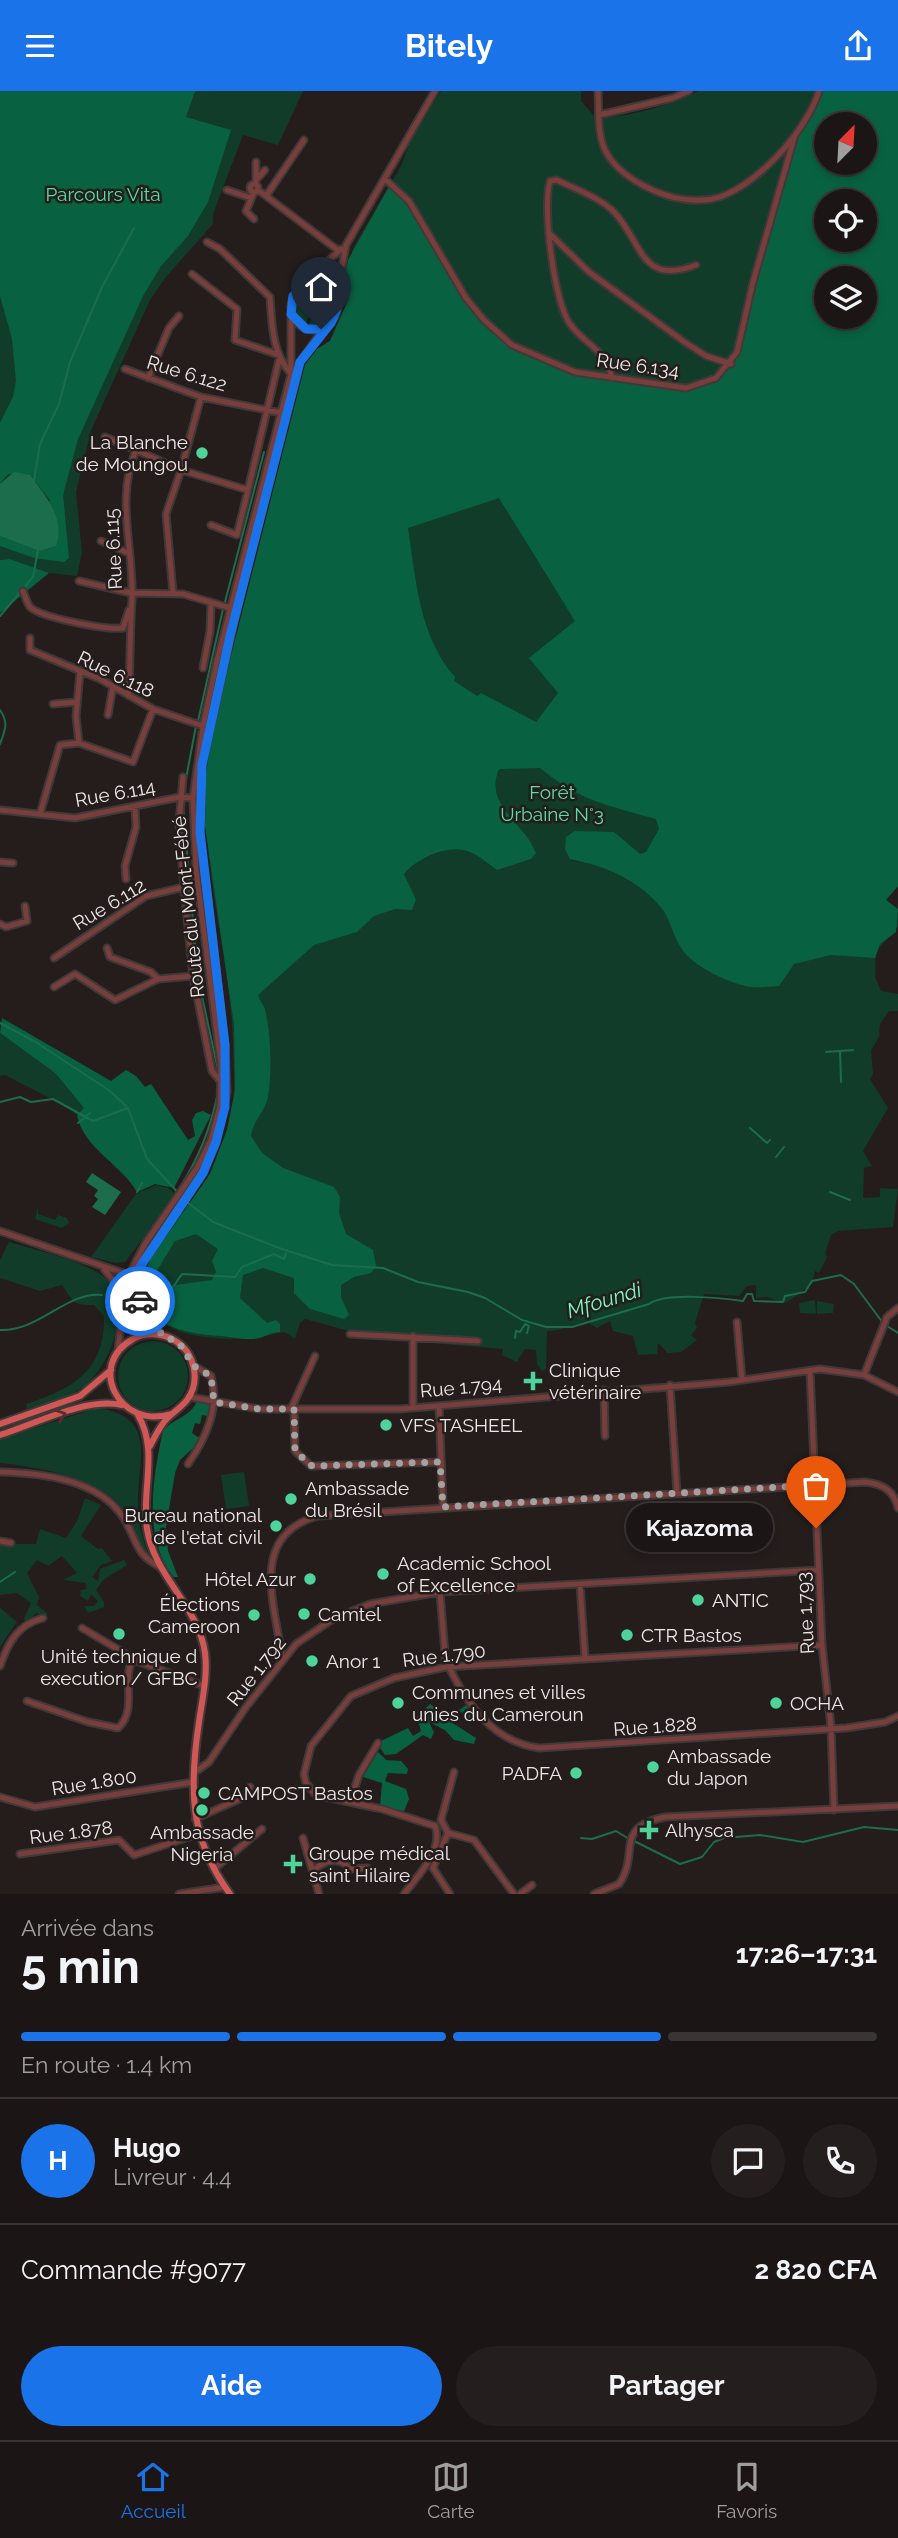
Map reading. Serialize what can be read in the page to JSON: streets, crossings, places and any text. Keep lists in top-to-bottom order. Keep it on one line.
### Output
{"streets":{"street":["Rue 6.134","Rue 6.122","Rue 6.115","Rue 6.118","Rue 6.114","Rue 6.112","Route du Mont-Fébé","Rue 1.794","Rue 1.793","Rue 1.790","Rue 1.792","Rue 1.828","Rue 1.800","Rue 1.878"]},"crossings":[["Rue 6.122","Route du Mont-Fébé"],["Rue 6.115","Rue 6.118"],["Rue 6.118","Route du Mont-Fébé"],["Rue 6.114","Route du Mont-Fébé"],["Route du Mont-Fébé","Rue 1.794"],["Rue 1.794","Rue 1.793"],["Rue 1.793","Rue 1.790"],["Rue 1.793","Rue 1.792"],["Rue 1.793","Rue 1.828"],["Rue 1.790","Rue 1.828"]],"water":["Mfoundi"],"parks":["Parcours Vita","Forêt Urbaine N°3"],"places":{"other":["La Blanche de Moungou","VFS TASHEEL","Ambassade du Brésil","Bureau national de l'etat civil","Kajazoma","Academic School of Excellence","Hôtel Azur","ANTIC","Camtel","Élections Cameroon","Unité technique d execution / GFBC","CTR Bastos","Anor 1","Communes et villes unies du Cameroun","OCHA","Ambassade du Japon","PADFA","CAMPOST Bastos","Ambassade Nigeria"],"health":["Clinique vétérinaire","Alhysca","Groupe médical saint Hilaire"]},"north":"top right","page":{"header":"Bitely","bubble":"Kajazoma","heading":["5 min","Arrivée dans","17:26–17:31"],"panel":["Hugo","Livreur · 4.4","Commande #9077","2 820 CFA"],"bar":"En route · 1.4 km","round":"H","buttons":["Aide","Partager"],"tabs":["Accueil","Carte","Favoris"]}}
